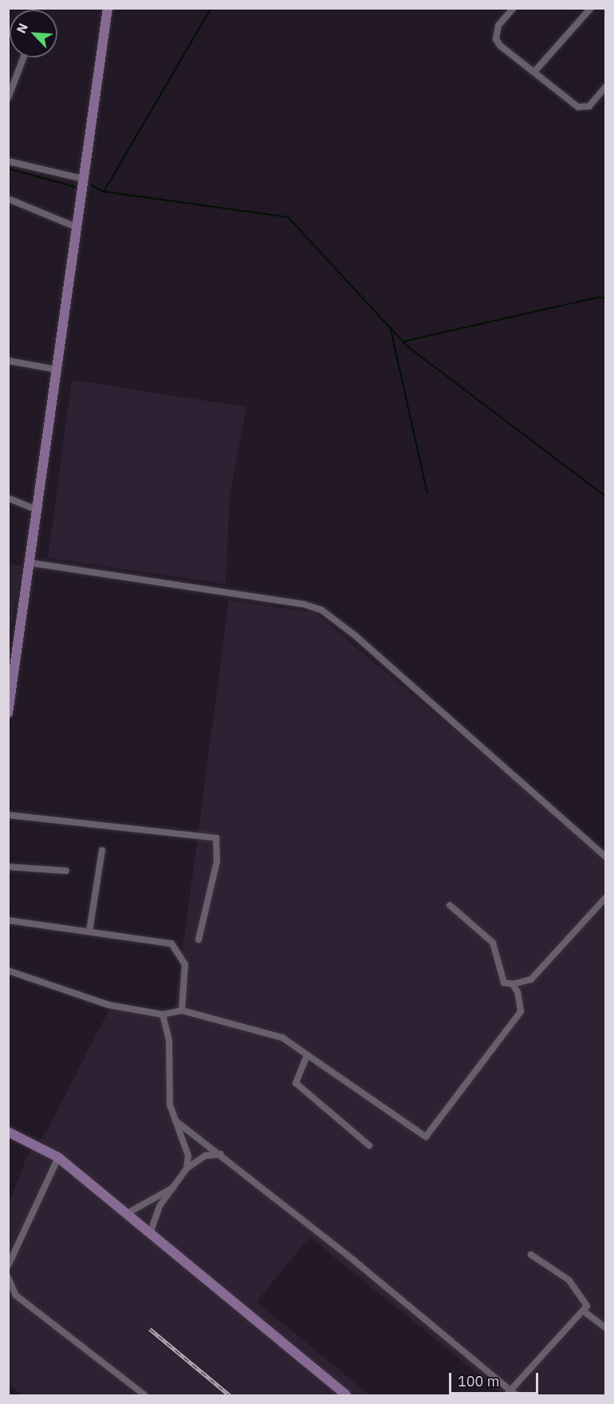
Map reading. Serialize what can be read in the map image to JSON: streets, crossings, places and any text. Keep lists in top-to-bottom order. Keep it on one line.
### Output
{"scale_bar":"100 m","north":"top left"}
